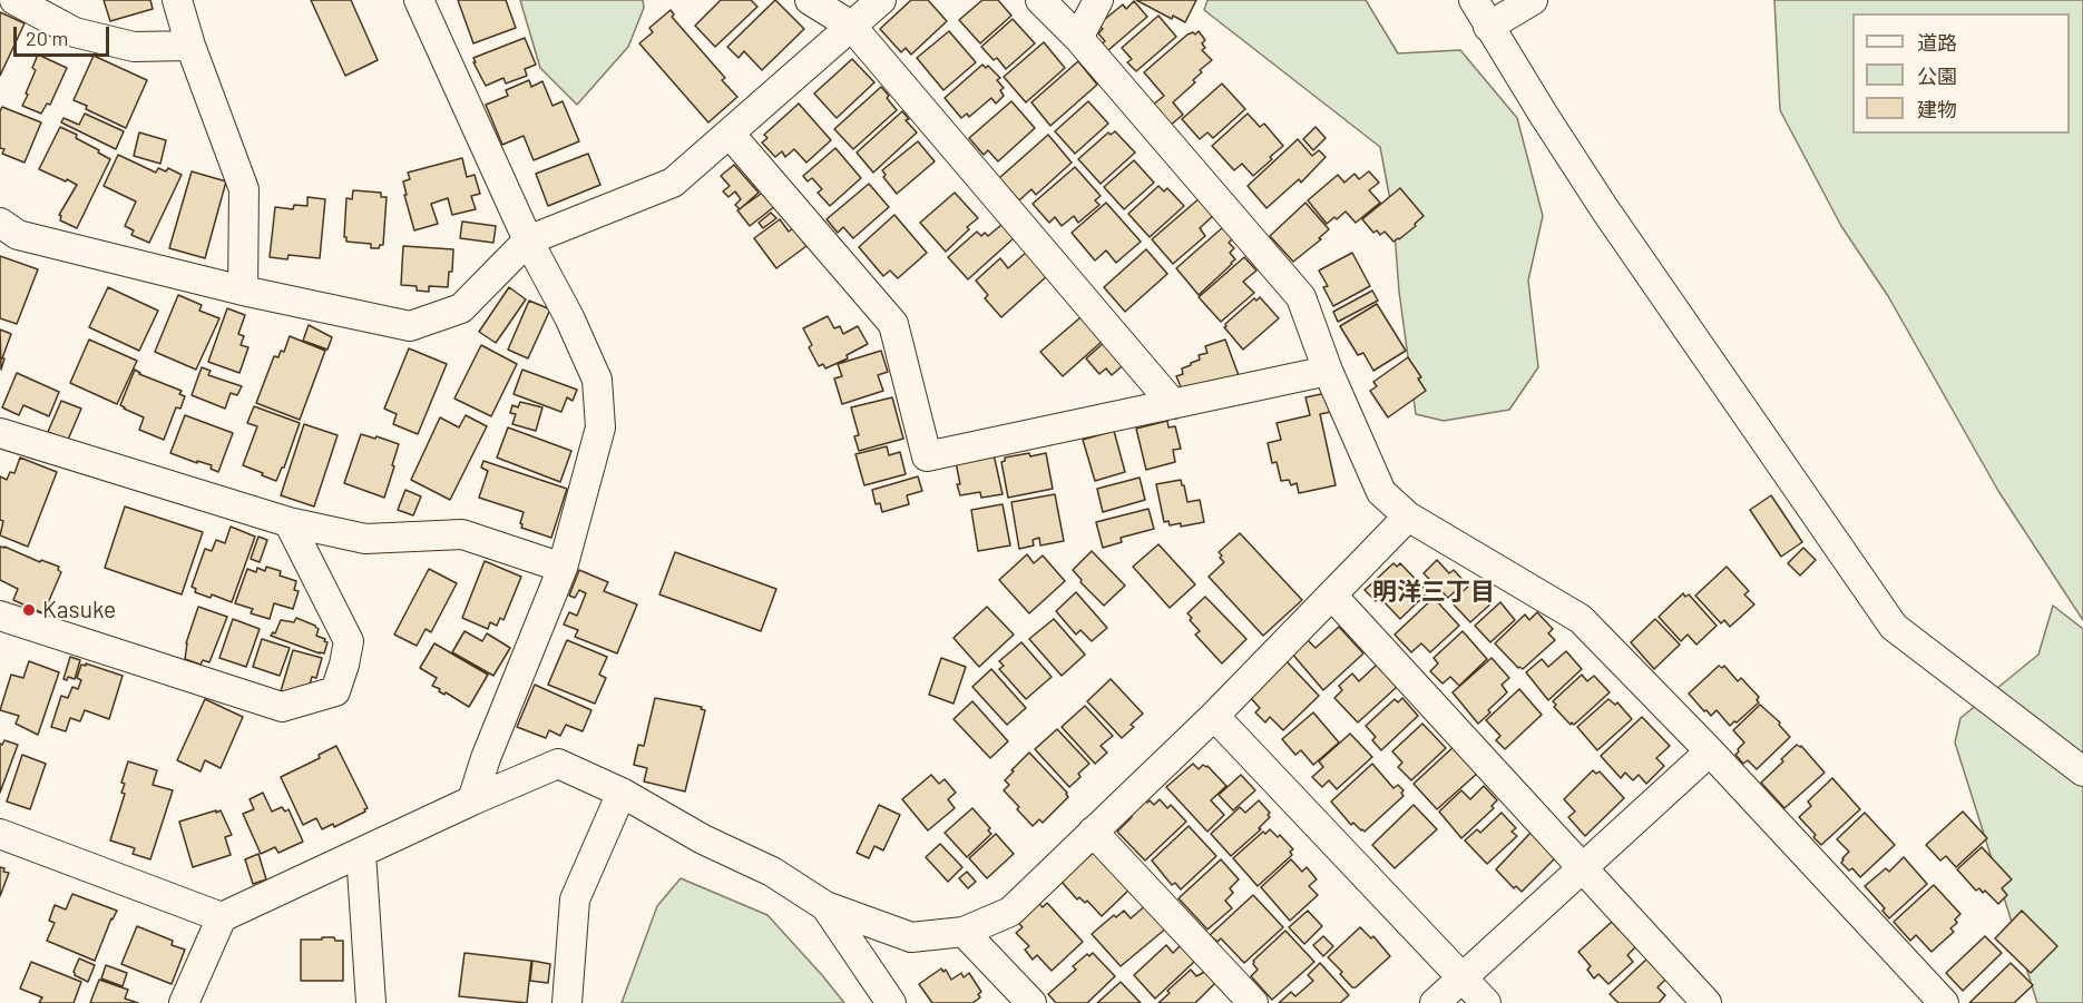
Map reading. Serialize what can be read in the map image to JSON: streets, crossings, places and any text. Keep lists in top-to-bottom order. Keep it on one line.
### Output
{"districts":["明洋三丁目"],"places":["Kasuke"],"legend":["道路","公園","建物"],"scale_bar":"20 m"}
